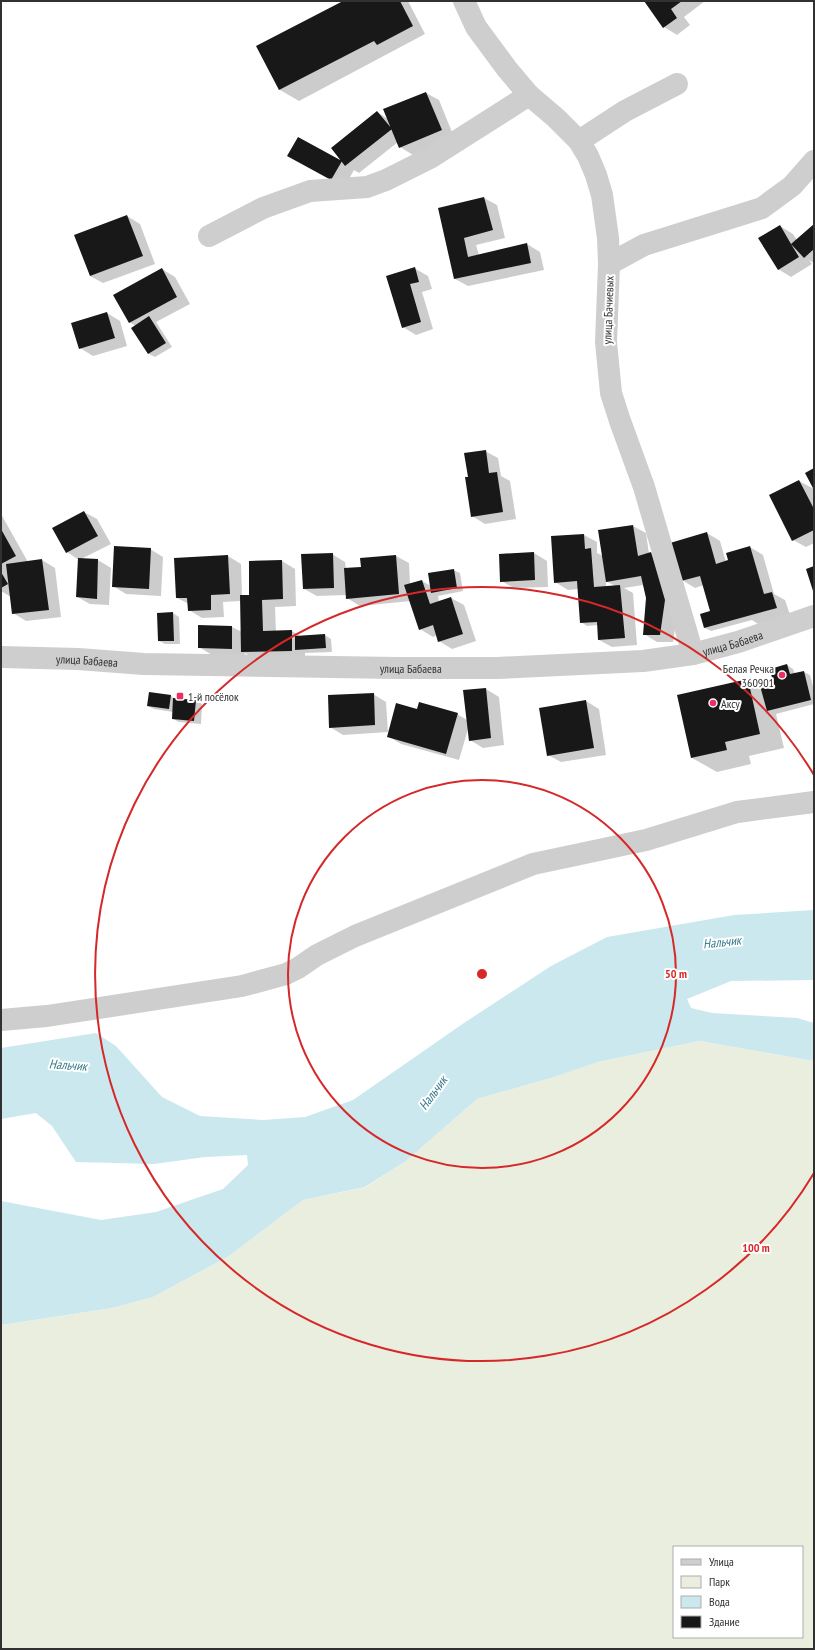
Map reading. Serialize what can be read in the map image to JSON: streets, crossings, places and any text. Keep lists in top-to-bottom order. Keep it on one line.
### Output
{"streets":{"street":["улица Бачиевых","улица Бабаева"]},"crossings":[["улица Бачиевых","улица Бабаева"]],"water":["Нальчик"],"places":{"other":["Белая Речка 360901","Аксу"],"transit":["1-й посёлок"]},"legend":["Улица","Парк","Вода","Здание"],"rings":["50 m","100 m"]}
